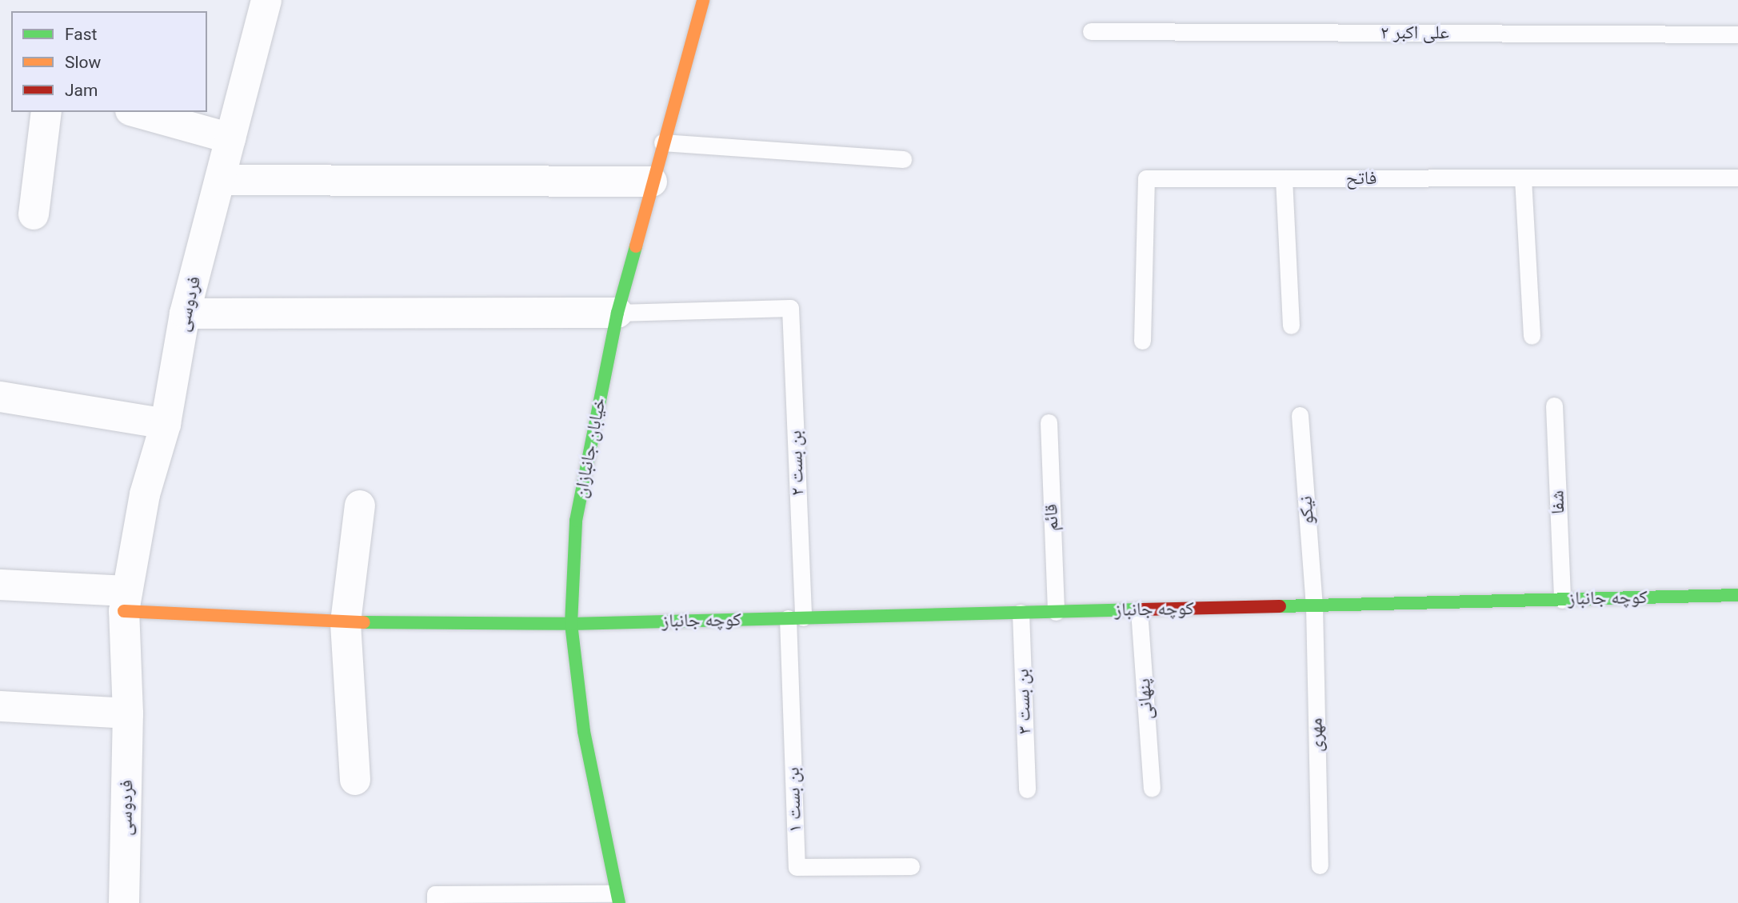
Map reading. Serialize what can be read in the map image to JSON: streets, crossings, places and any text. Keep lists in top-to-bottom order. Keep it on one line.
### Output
{"streets":{"street":["فردوسی","خیابان جانبازان","کوچه جانباز"],"lane":["علی اکبر ۲","فاتح","بن بست ۲","شفا","نیکو","قائم","پنهانی","بن بست ۳","مهری","بن بست ۱"]},"crossings":[["فردوسی","کوچه جانباز"],["خیابان جانبازان","بن بست ۲"],["خیابان جانبازان","کوچه جانباز"],["بن بست ۲","کوچه جانباز"],["بن بست ۲","بن بست ۱"],["شفا","کوچه جانباز"],["نیکو","کوچه جانباز"],["نیکو","مهری"],["قائم","کوچه جانباز"],["کوچه جانباز","پنهانی"],["کوچه جانباز","بن بست ۳"],["کوچه جانباز","مهری"],["کوچه جانباز","بن بست ۱"]],"legend":["Fast","Slow","Jam"]}
